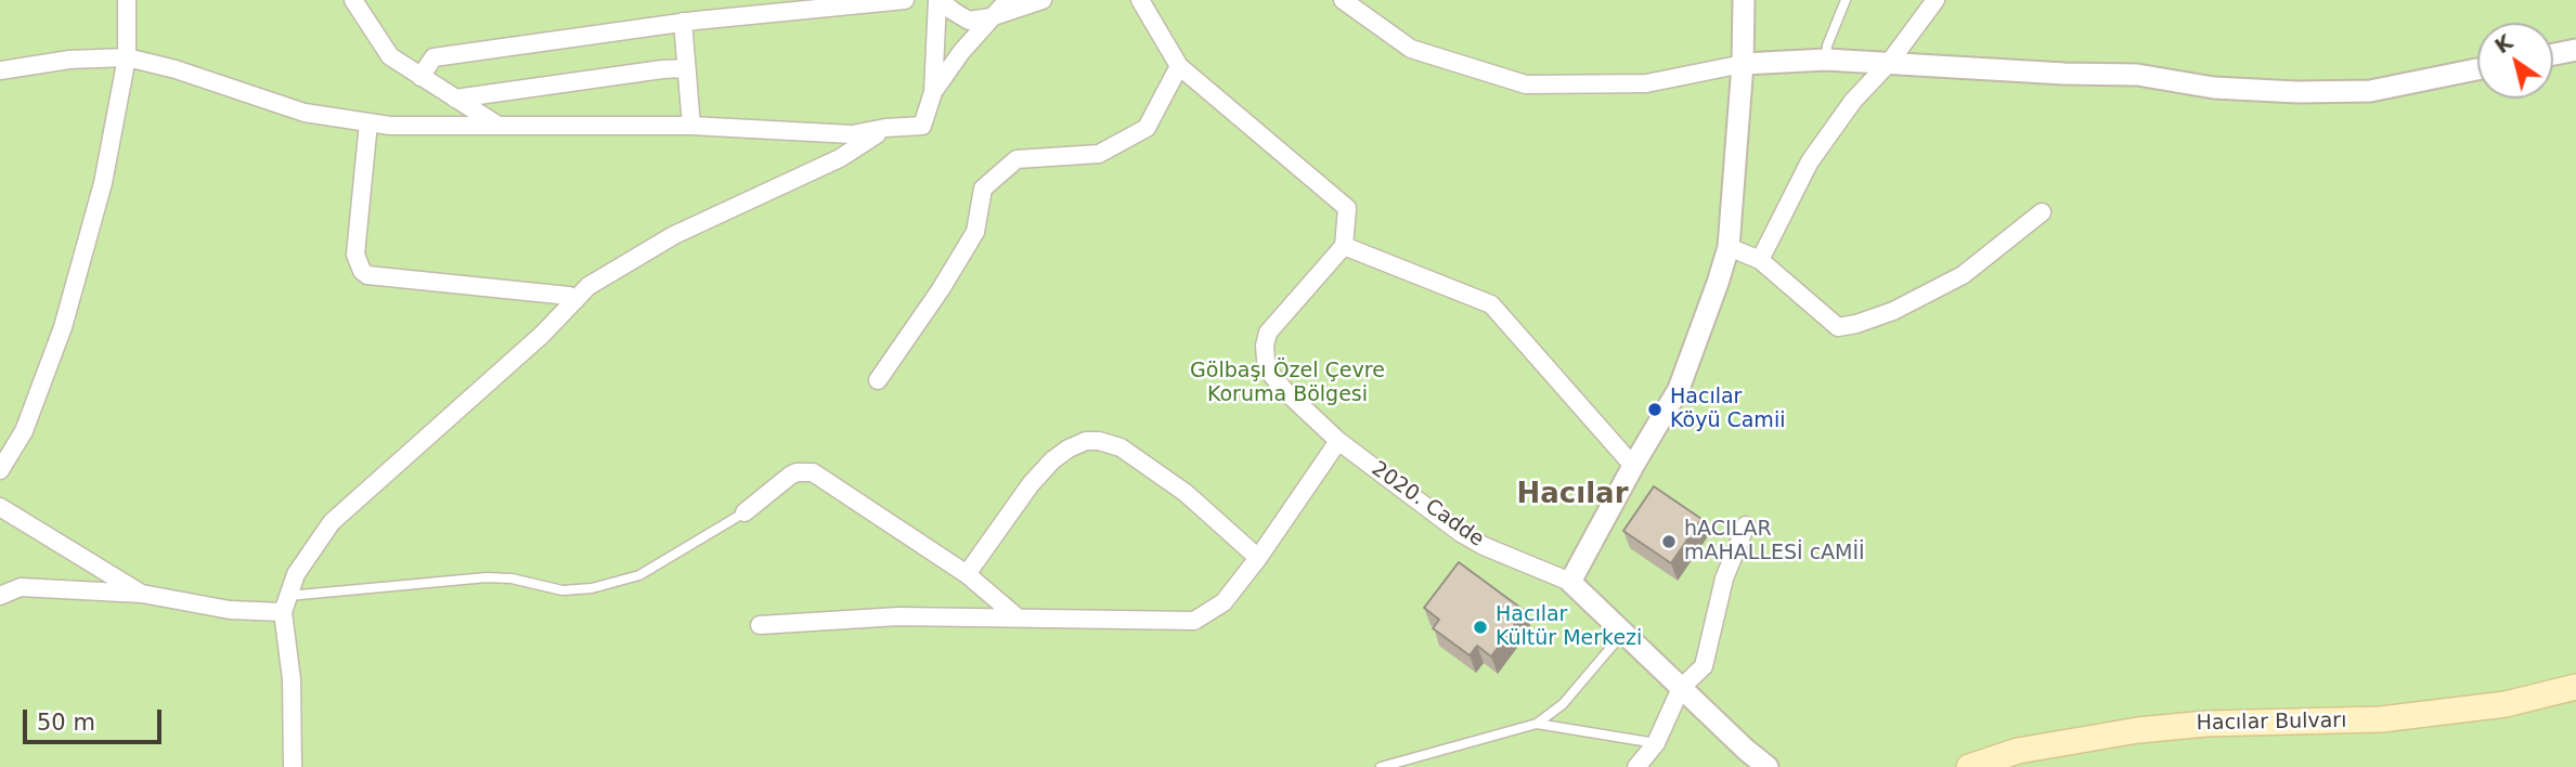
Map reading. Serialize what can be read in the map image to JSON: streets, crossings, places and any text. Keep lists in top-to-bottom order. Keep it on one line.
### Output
{"streets":{"main road":["Hacılar Bulvarı"],"street":["2020. Cadde"]},"districts":["Hacılar"],"parks":["Gölbaşı Özel Çevre Koruma Bölgesi"],"places":["Hacılar Köyü Camii","hACILAR mAHALLESİ cAMİİ","Hacılar Kültür Merkezi"],"scale_bar":"50 m","north":"top left"}
